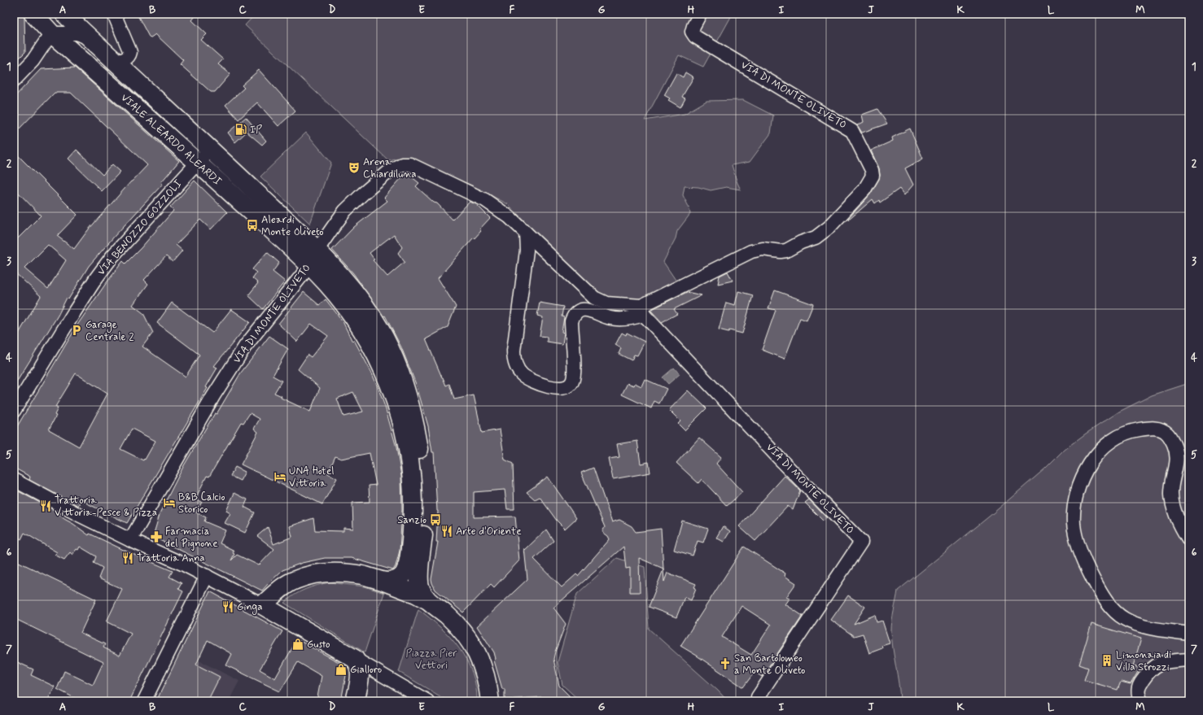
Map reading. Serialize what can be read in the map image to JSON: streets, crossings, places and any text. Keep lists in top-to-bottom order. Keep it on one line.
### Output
{"streets":{"main road":["VIALE ALEARDO ALEARDI"],"street":["VIA DI MONTE OLIVETO","VIA BENOZZO GOZZOLI"]},"crossings":[["VIA DI MONTE OLIVETO","VIALE ALEARDO ALEARDI"],["VIALE ALEARDO ALEARDI","VIA BENOZZO GOZZOLI"]],"parks":["Piazza Pier Vettori"],"places":{"fuel station":["IP"],"theatre":["Arena Chiardiluna"],"bus stop":["Aleardi Monte Oliveto","Sanzio"],"parking":["Garage Centrale 2"],"hotel":["UNA Hotel Vittoria","B&B Calcio Storico"],"restaurant":["Trattoria Vittoria-Pesce & Pizza","Arte d'Oriente","Trattoria Anna","Ginga"],"pharmacy":["Farmacia del Pignone"],"shop":["Gusto","Gialloro"],"building":["Limonaia di Villa Strozzi"],"church":["San Bartolomeo a Monte Oliveto"]},"grid":{"columns":["A","B","C","D","E","F","G","H","I","J","K","L","M"],"rows":["1","2","3","4","5","6","7"]}}
